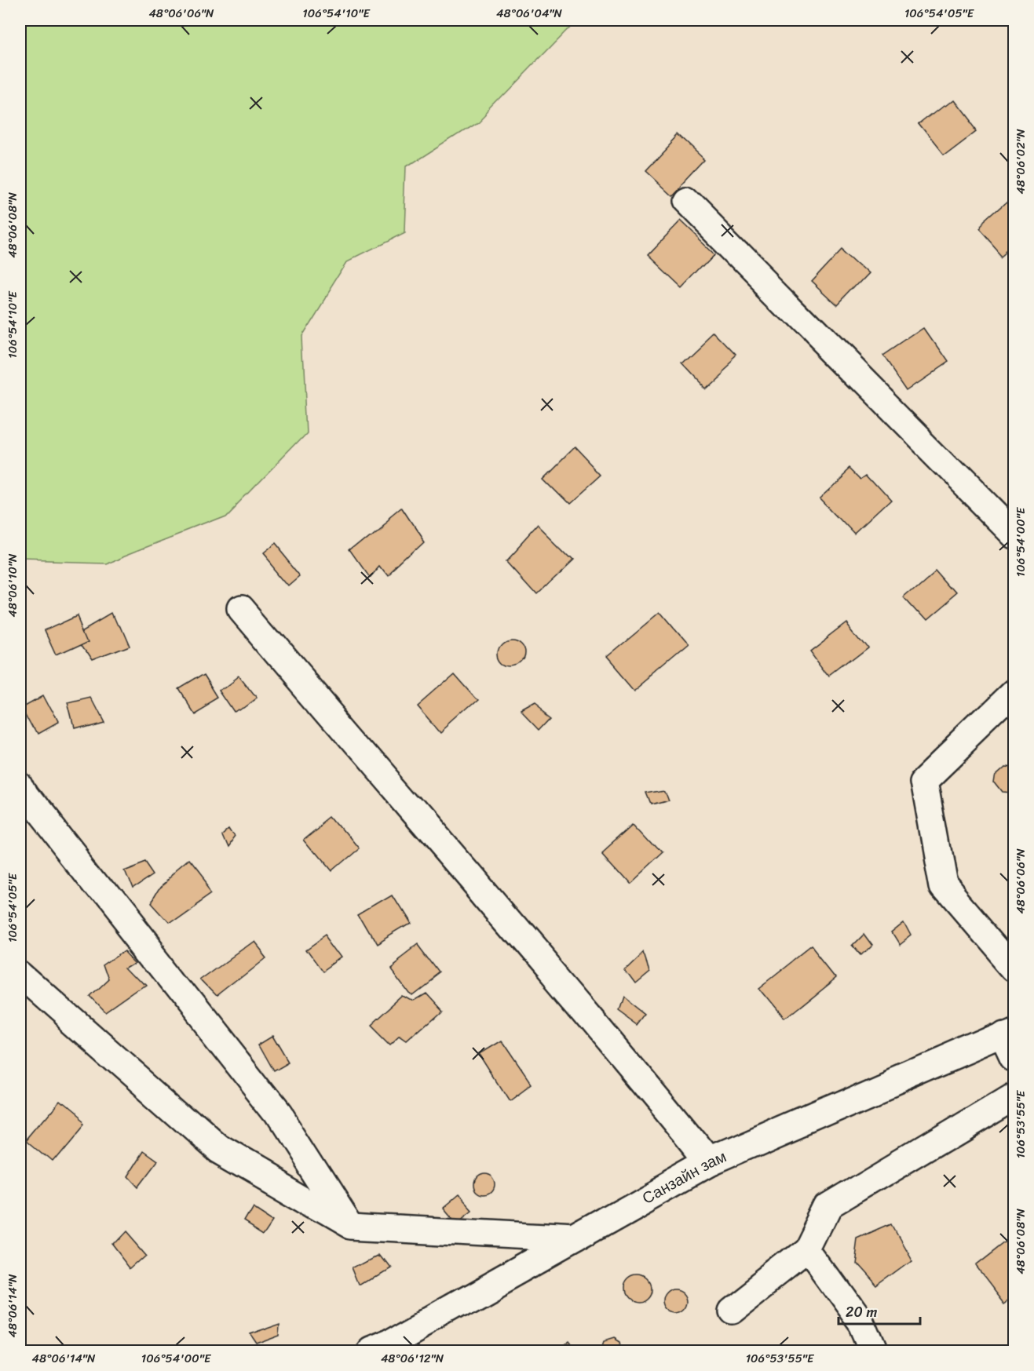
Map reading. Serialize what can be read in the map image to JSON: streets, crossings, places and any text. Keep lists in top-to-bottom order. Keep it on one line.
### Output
{"streets":{"street":["Санзайн зам"]},"scale_bar":"20 m","coordinates":["48°06'06\"N","106°54'10\"E","48°06'04\"N","106°54'05\"E","48°06'02\"N","48°06'08\"N","106°54'00\"E","48°06'10\"N","106°53'55\"E","48°06'14\"N","48°06'12\"N"]}
